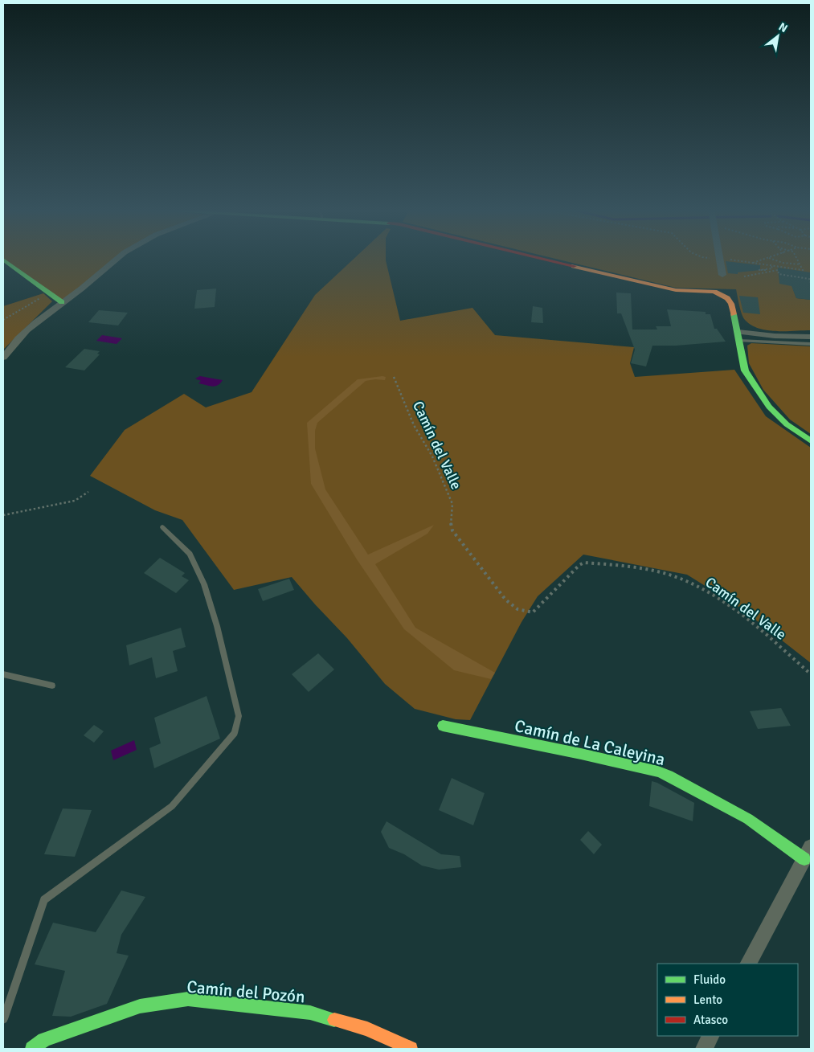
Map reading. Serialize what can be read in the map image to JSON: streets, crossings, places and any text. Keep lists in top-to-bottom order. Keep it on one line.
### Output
{"streets":{"street":["Camín de La Caleyina","Camín del Pozón"],"path":["Camín del Valle"]},"legend":["Fluido","Lento","Atasco"],"north":"top right"}
